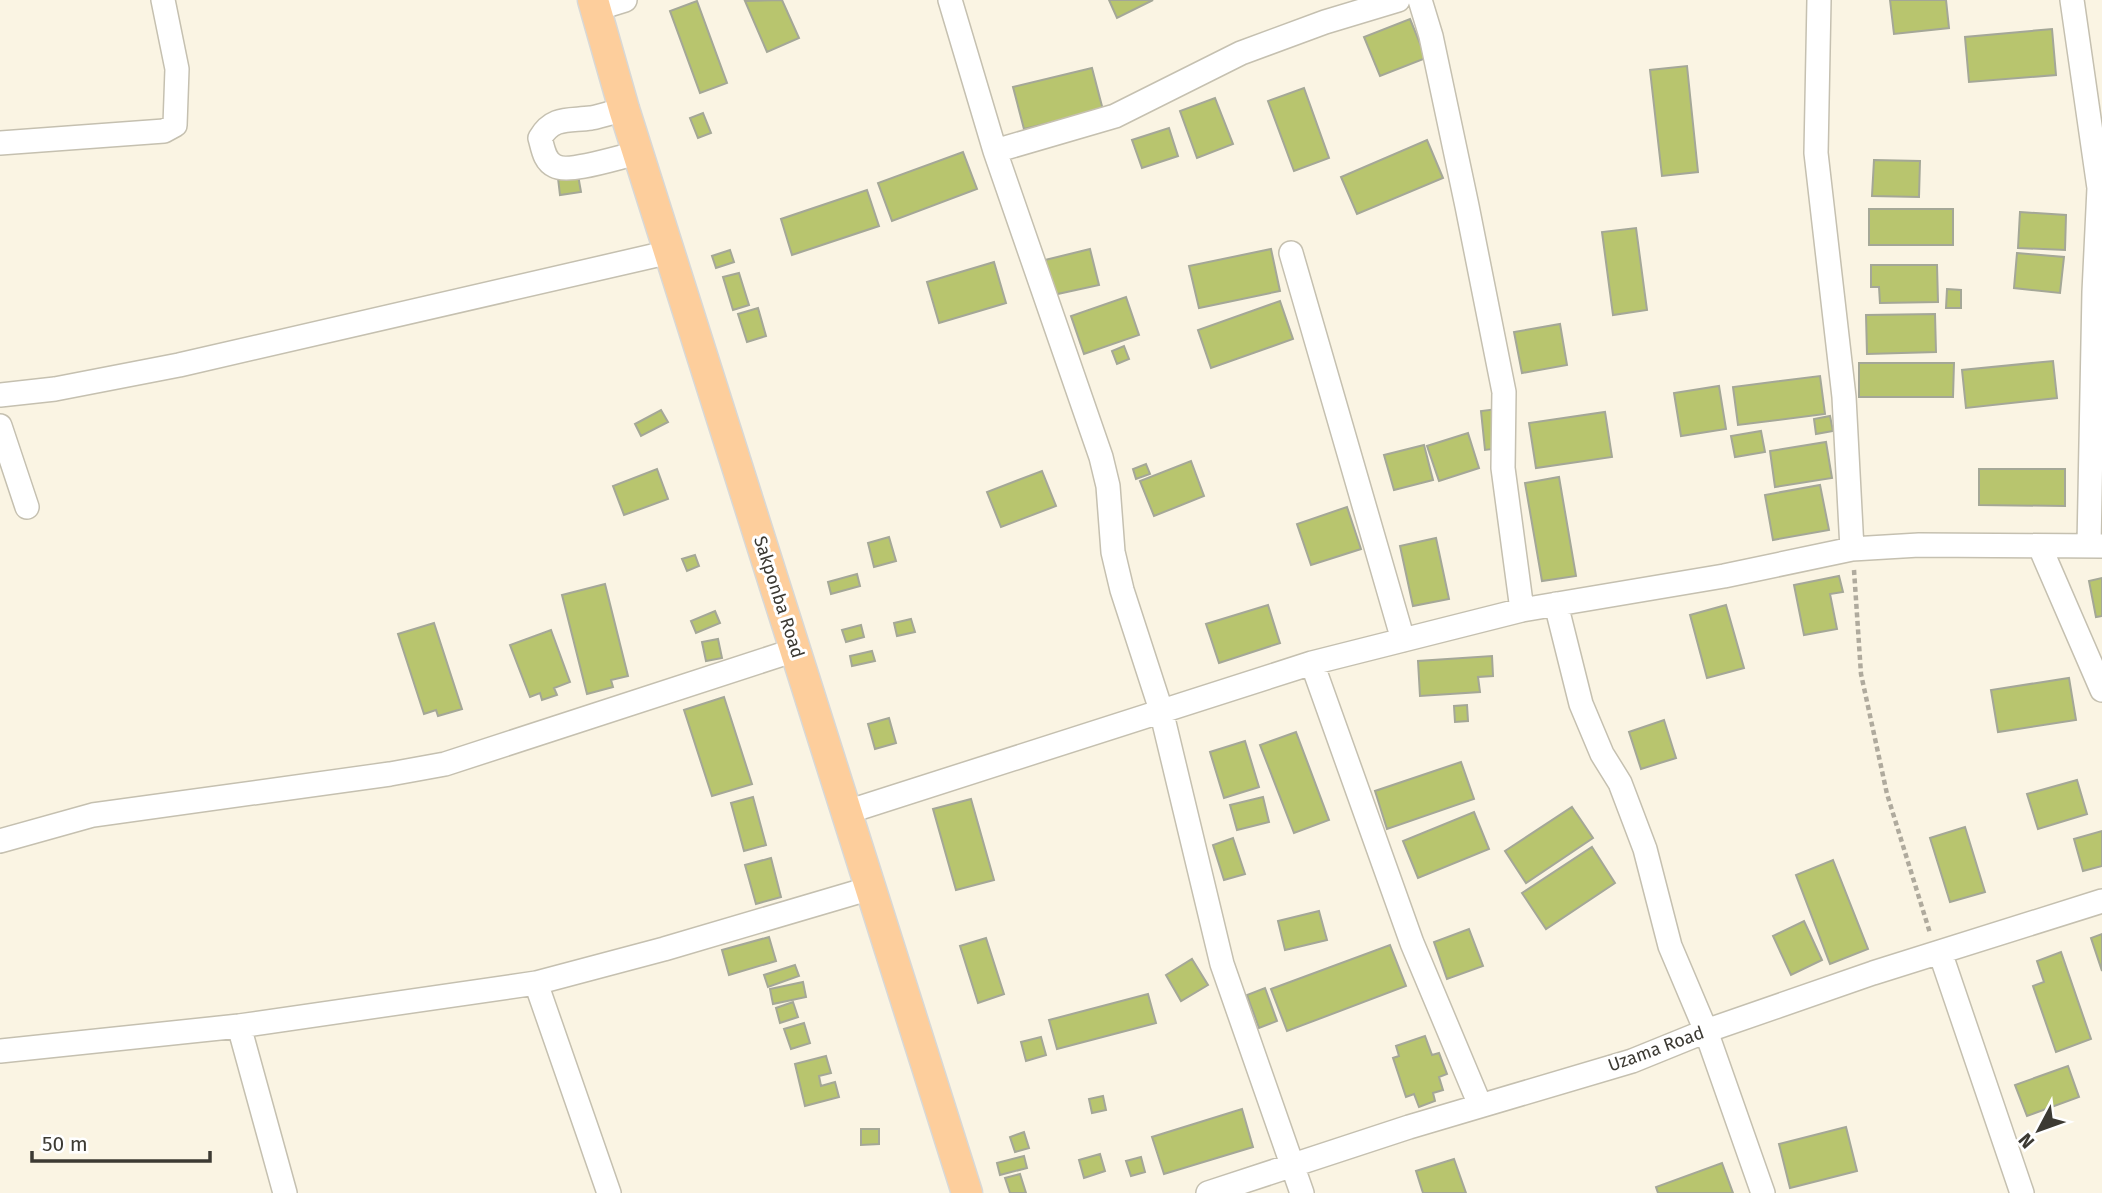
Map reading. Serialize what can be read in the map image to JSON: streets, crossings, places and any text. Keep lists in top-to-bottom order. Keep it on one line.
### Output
{"streets":{"main road":["Sakponba Road"],"street":["Uzama Road"]},"scale_bar":"50 m","north":"bottom left"}
